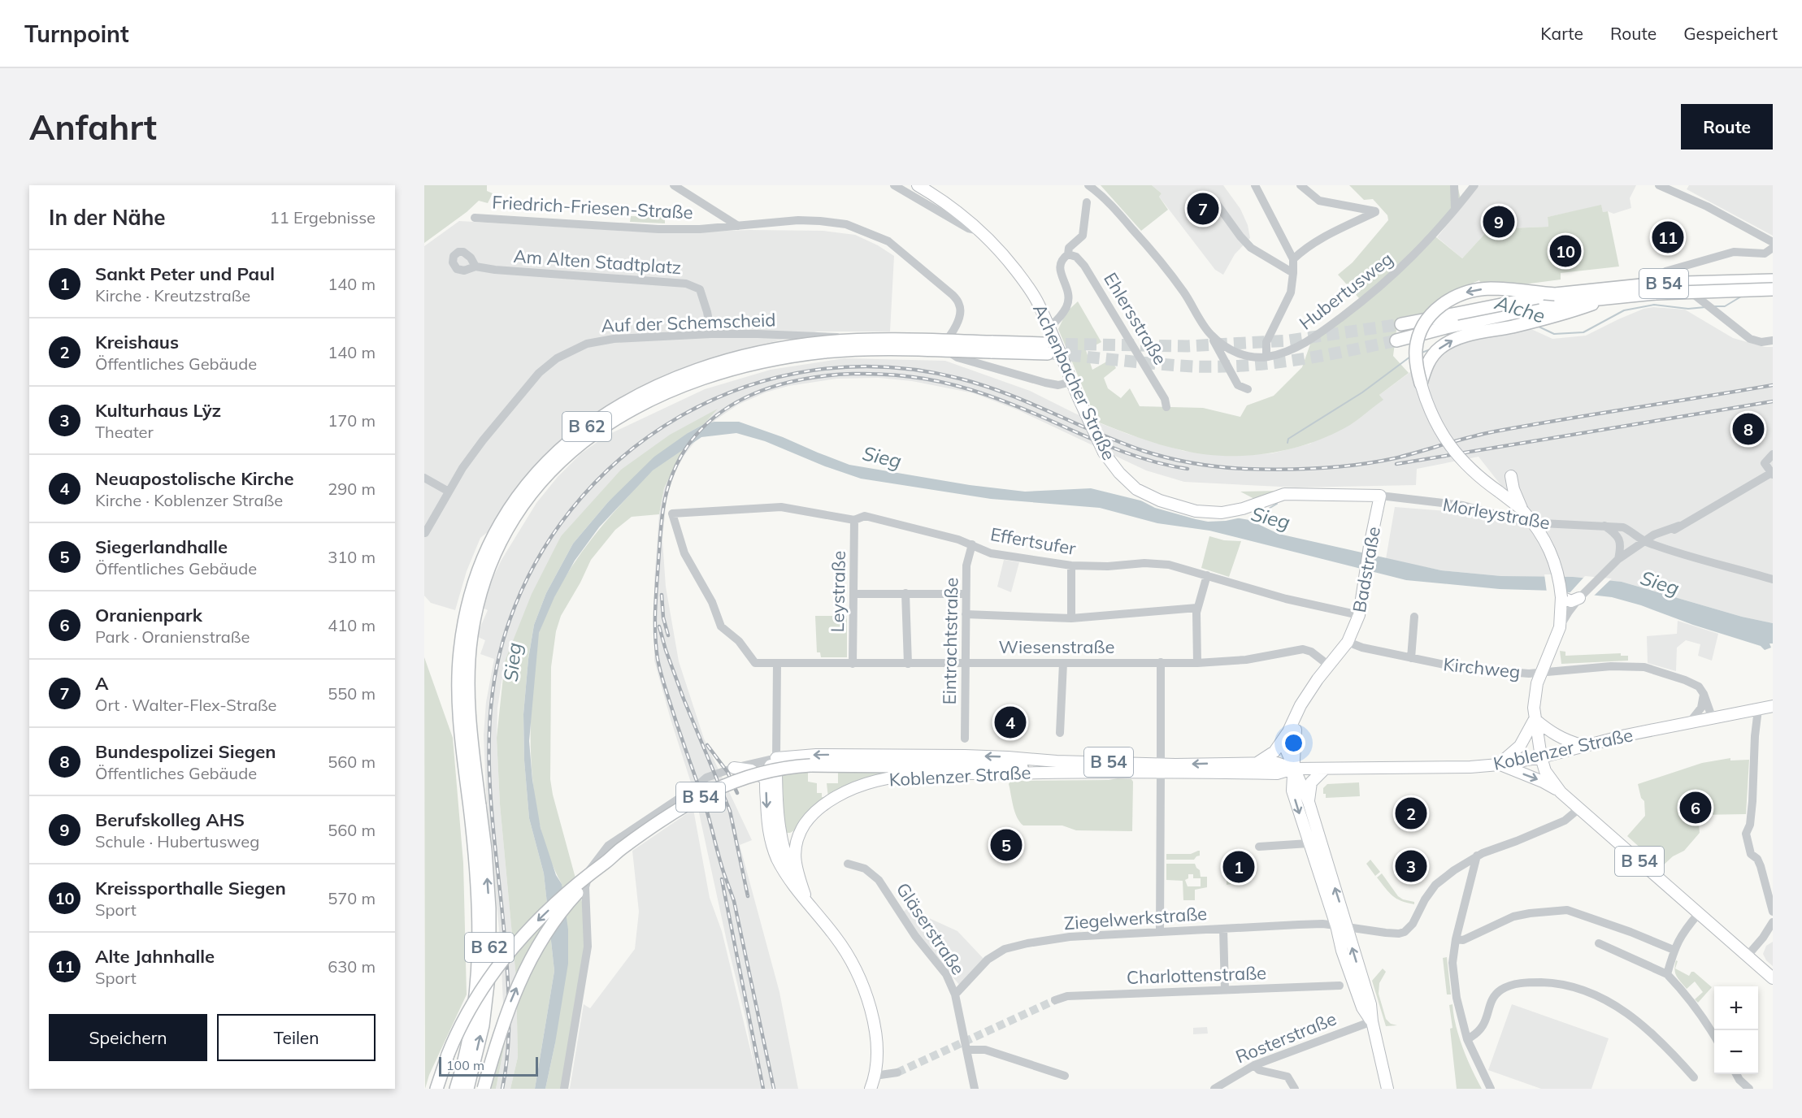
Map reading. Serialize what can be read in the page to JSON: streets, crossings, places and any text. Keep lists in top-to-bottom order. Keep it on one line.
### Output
{"streets":{"highway":["B 54","B 62"],"main road":["Achenbacher Straße","Morleystraße","Badstraße","Koblenzer Straße"],"street":["Friedrich-Friesen-Straße","Am Alten Stadtplatz","Hubertusweg","Ehlersstraße","Auf der Schemscheid","Effertsufer","Leystraße","Eintrachtstraße","Wiesenstraße","Kirchweg","Ziegelwerkstraße","Gläserstraße","Charlottenstraße","Rosterstraße"]},"crossings":[["Friedrich-Friesen-Straße","Auf der Schemscheid"],["Am Alten Stadtplatz","Auf der Schemscheid"],["B 54","Kirchweg"],["B 54","Koblenzer Straße"],["Achenbacher Straße","Morleystraße"],["Morleystraße","Badstraße"],["Effertsufer","Badstraße"],["Effertsufer","Leystraße"],["Effertsufer","Eintrachtstraße"],["Effertsufer","Wiesenstraße"],["Badstraße","Kirchweg"],["Leystraße","Wiesenstraße"],["Eintrachtstraße","Wiesenstraße"],["Ziegelwerkstraße","Gläserstraße"]],"water":["Alche","Sieg"],"scale_bar":"100 m","page":{"header":"Turnpoint","nav":["Karte","Route","Gespeichert"],"buttons":["Route",["Speichern","Teilen"]],"title":"Anfahrt","heading":["In der Nähe","11 Ergebnisse"],"pins":["7","9","11","10","8","4","6","2","5","3","1"],"list":[{"mark":"1","name":"Sankt Peter und Paul","note":"Kirche · Kreutzstraße","value":"140 m"},{"mark":"2","name":"Kreishaus","note":"Öffentliches Gebäude","value":"140 m"},{"mark":"3","name":"Kulturhaus Lÿz","note":"Theater","value":"170 m"},{"mark":"4","name":"Neuapostolische Kirche","note":"Kirche · Koblenzer Straße","value":"290 m"},{"mark":"5","name":"Siegerlandhalle","note":"Öffentliches Gebäude","value":"310 m"},{"mark":"6","name":"Oranienpark","note":"Park · Oranienstraße","value":"410 m"},{"mark":"7","name":"A","note":"Ort · Walter-Flex-Straße","value":"550 m"},{"mark":"8","name":"Bundespolizei Siegen","note":"Öffentliches Gebäude","value":"560 m"},{"mark":"9","name":"Berufskolleg AHS","note":"Schule · Hubertusweg","value":"560 m"},{"mark":"10","name":"Kreissporthalle Siegen","note":"Sport","value":"570 m"},{"mark":"11","name":"Alte Jahnhalle","note":"Sport","value":"630 m"}],"map_buttons":["+","−"],"scale":"100 m"}}
